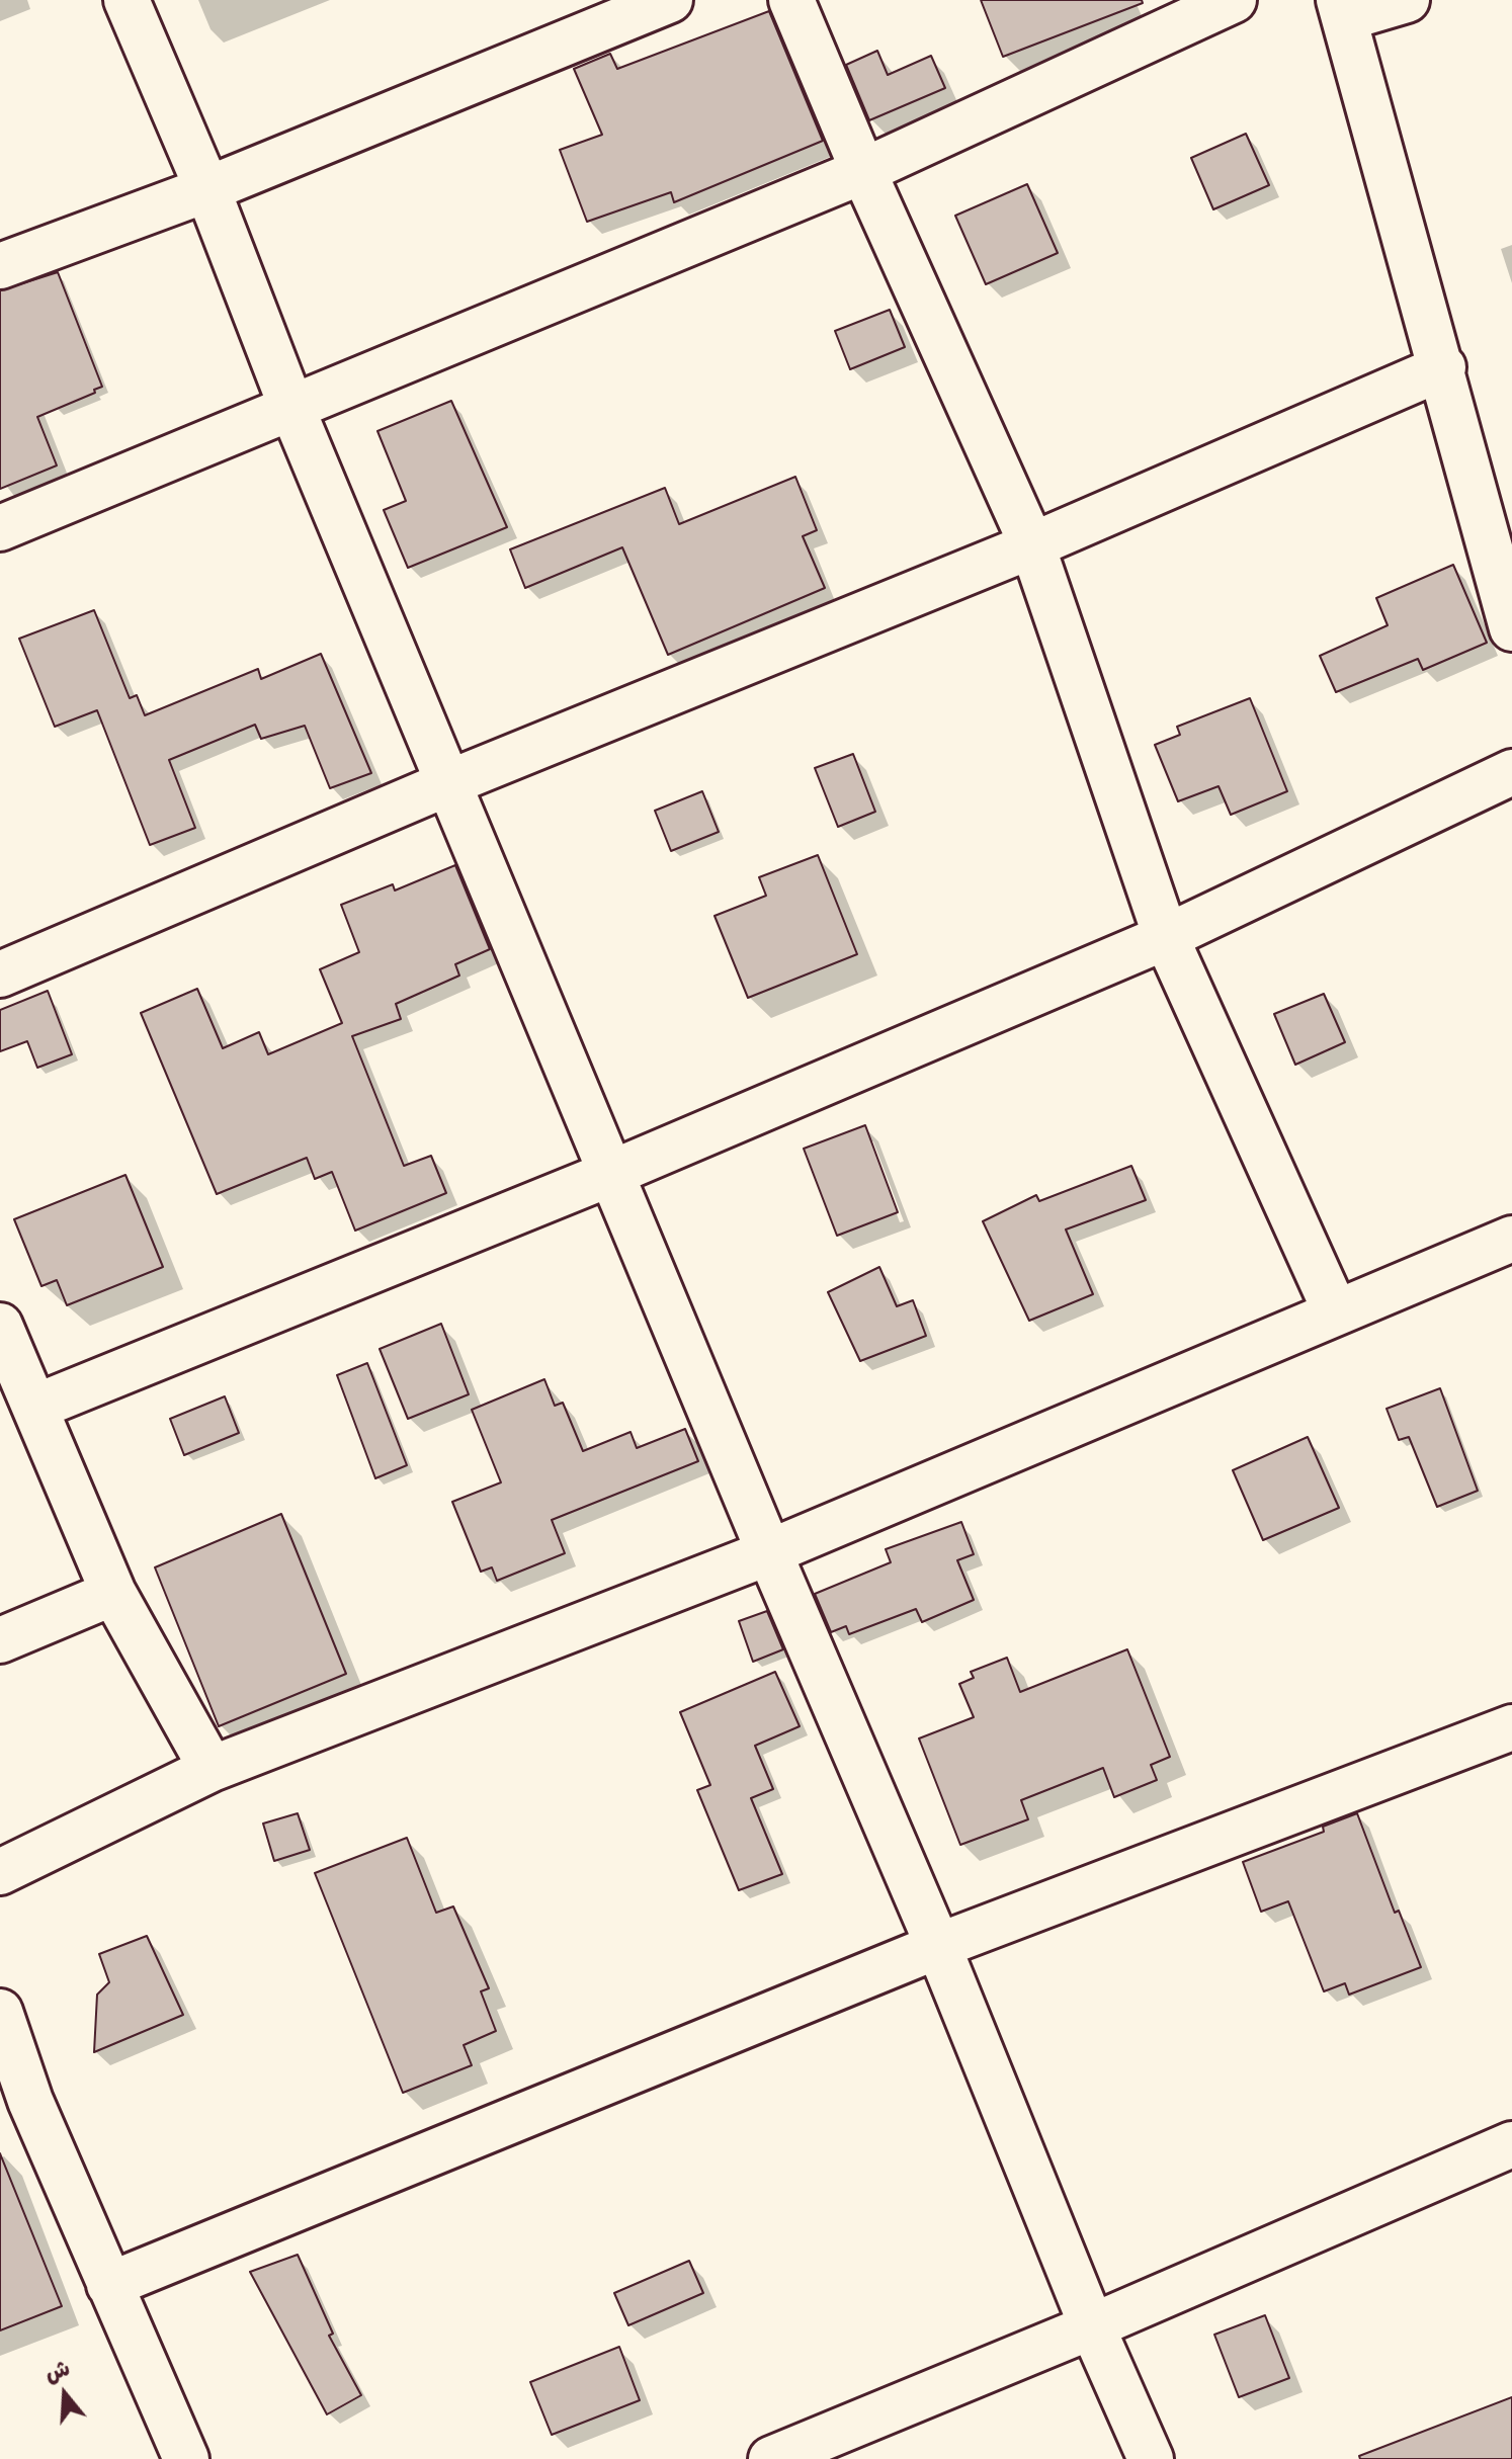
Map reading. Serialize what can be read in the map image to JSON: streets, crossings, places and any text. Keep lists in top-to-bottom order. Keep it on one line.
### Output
{"north":"top"}
